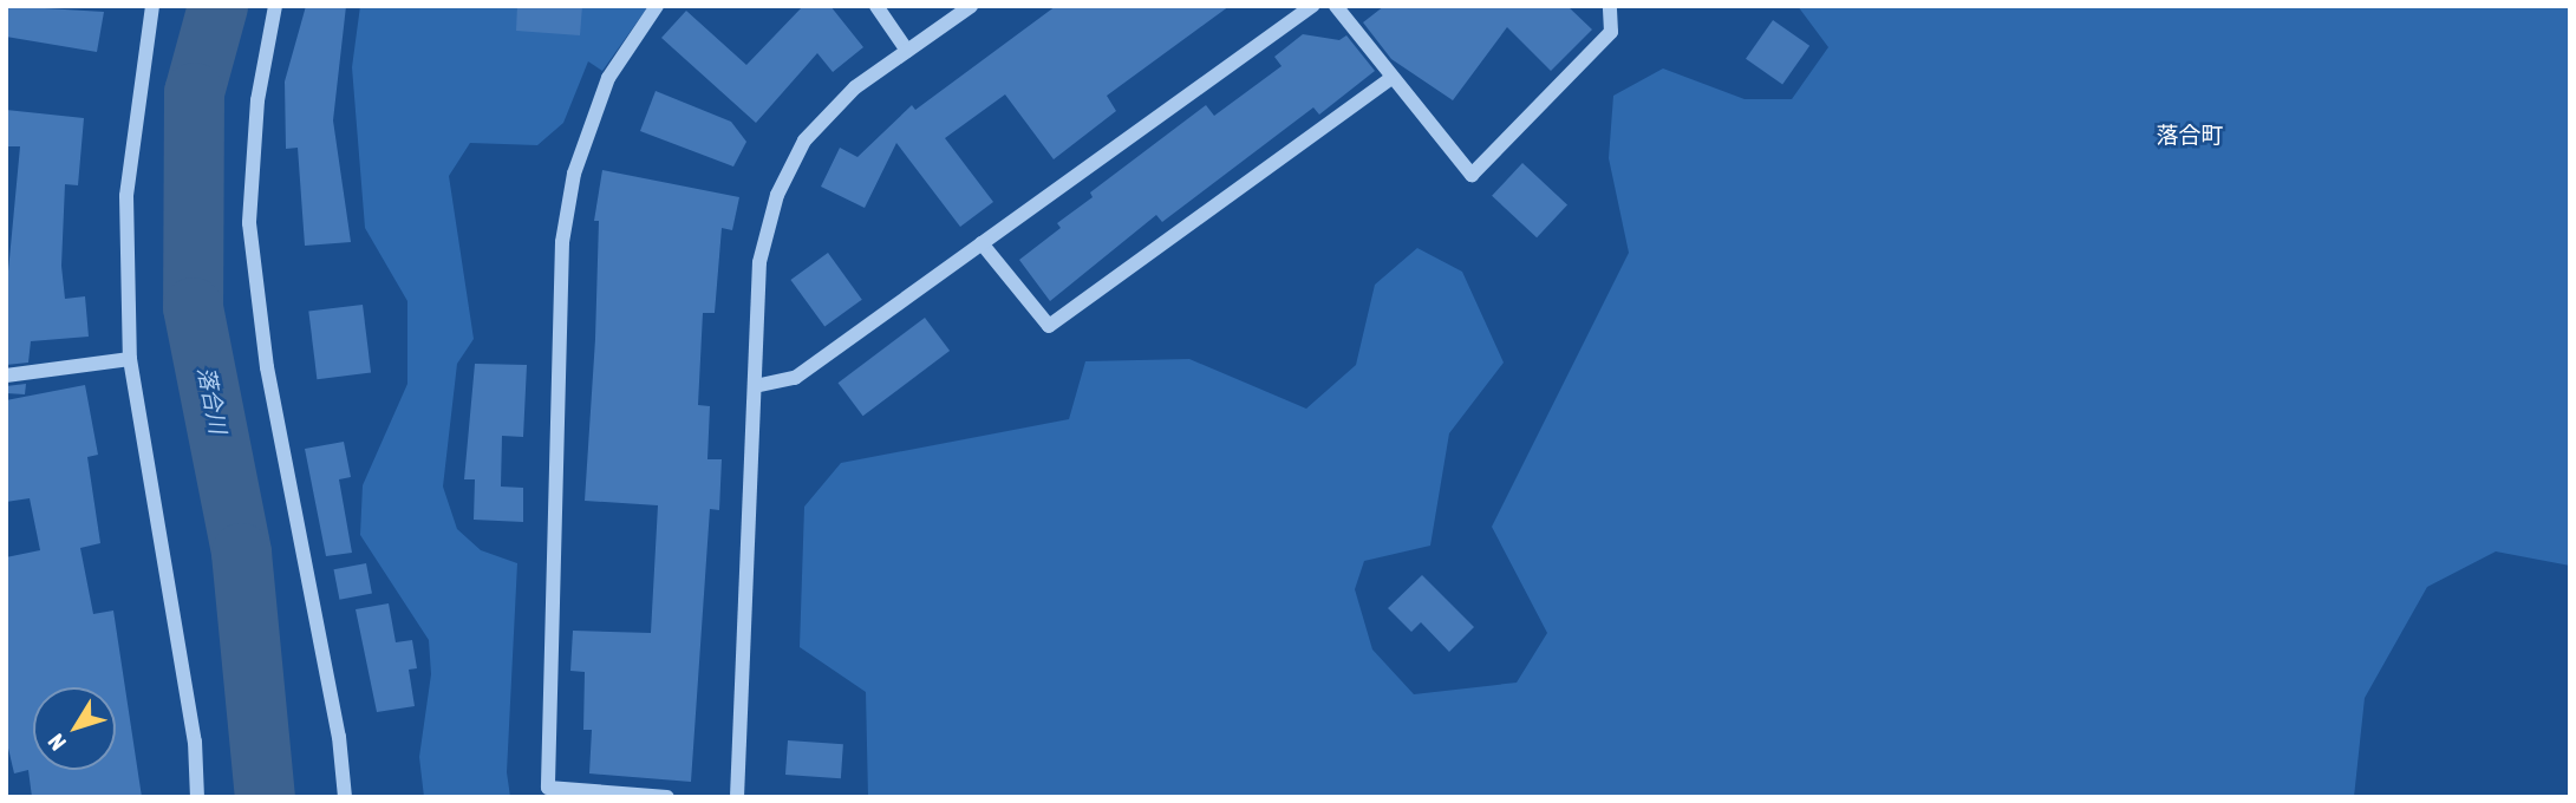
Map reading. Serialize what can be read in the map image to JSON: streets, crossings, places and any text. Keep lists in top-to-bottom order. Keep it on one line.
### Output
{"districts":["落合町"],"water":["落合川"],"north":"bottom left"}
